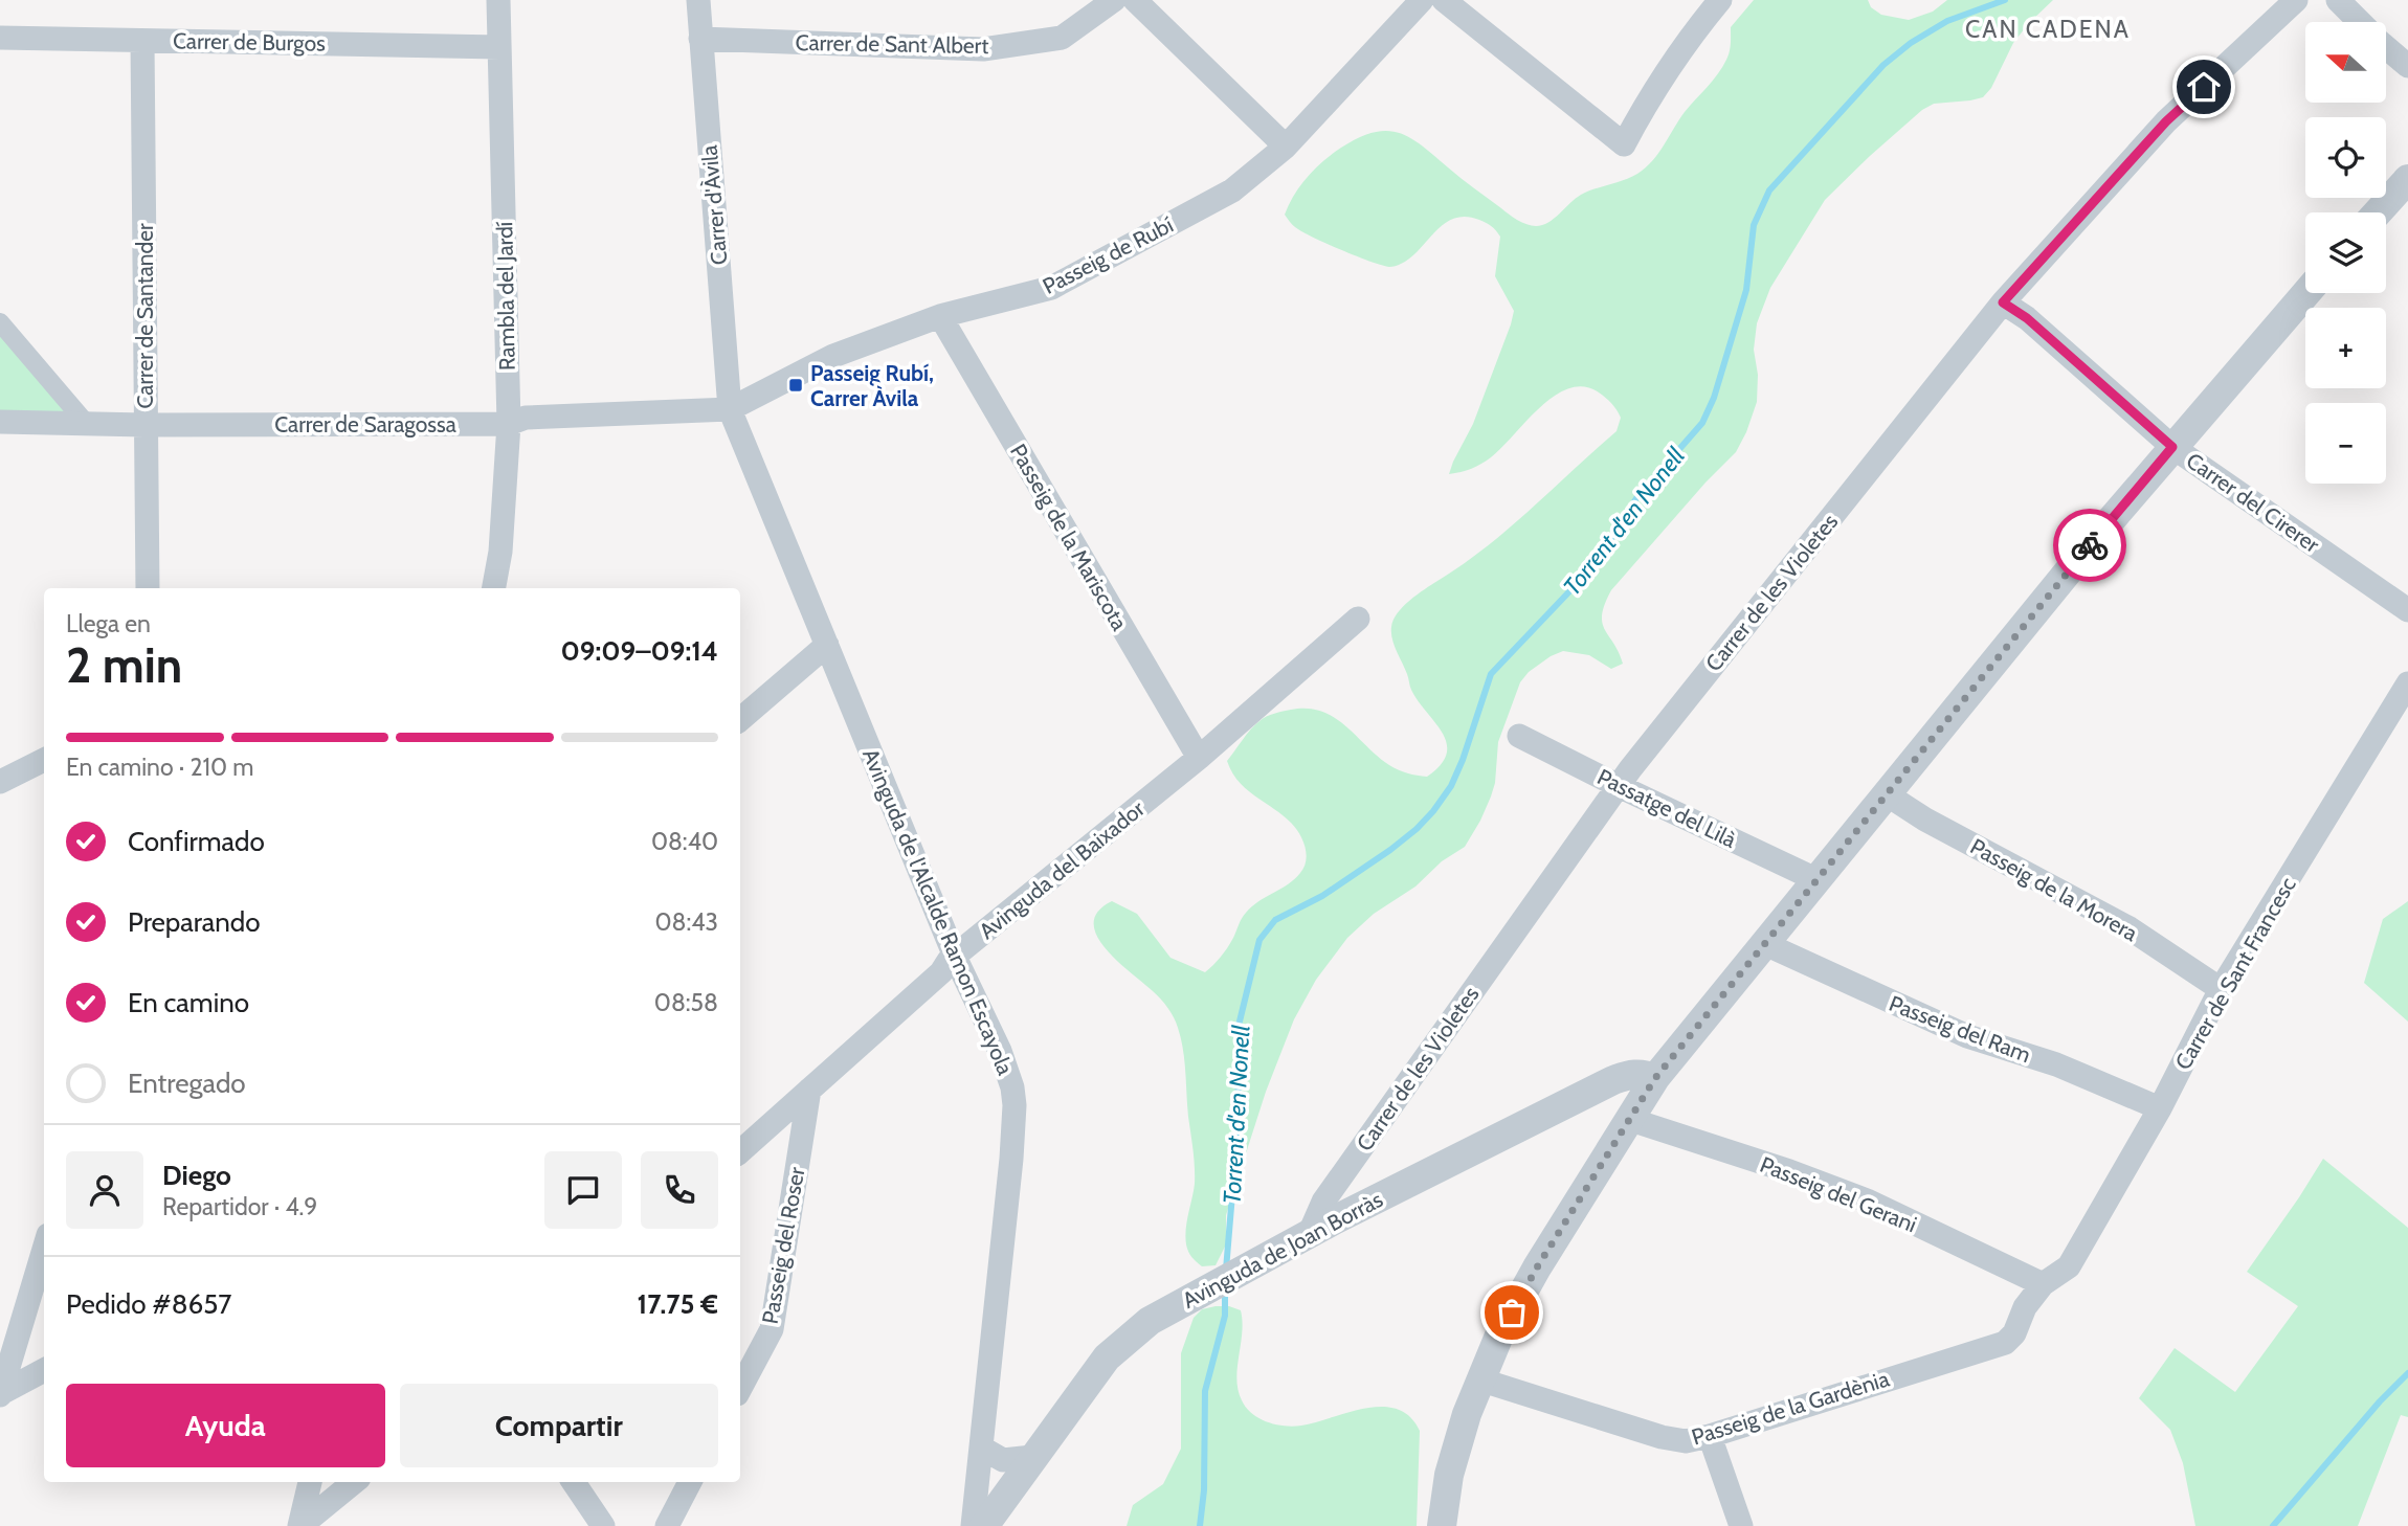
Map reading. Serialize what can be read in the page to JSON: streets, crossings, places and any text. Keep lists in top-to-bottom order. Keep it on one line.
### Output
{"streets":{"street":["Carrer de Burgos","Carrer de Sant Albert","Carrer d'Àvila","Passeig de Rubí","Rambla del Jardí","Carrer de Santander","Carrer de Saragossa","Carrer del Cirerer","Passeig de la Mariscota","Carrer de les Violetes","Passatge del Lilà","Avinguda del Baixador","Passeig de la Morera","Avinguda de l'Alcalde Ramon Escayola","Carrer de Sant Francesc","Passeig del Ram","Passeig del Gerani","Passeig del Roser","Avinguda de Joan Borràs","Passeig de la Gardènia"]},"crossings":[["Carrer de Burgos","Rambla del Jardí"],["Carrer de Burgos","Carrer de Santander"],["Carrer de Sant Albert","Carrer d'Àvila"],["Carrer d'Àvila","Passeig de Rubí"],["Carrer d'Àvila","Carrer de Saragossa"],["Carrer d'Àvila","Avinguda de l'Alcalde Ramon Escayola"],["Passeig de Rubí","Carrer de Saragossa"],["Passeig de Rubí","Passeig de la Mariscota"],["Passeig de Rubí","Avinguda de l'Alcalde Ramon Escayola"],["Rambla del Jardí","Carrer de Saragossa"],["Carrer de Santander","Carrer de Saragossa"],["Carrer de Saragossa","Avinguda de l'Alcalde Ramon Escayola"],["Carrer del Cirerer","Carrer de les Violetes"],["Passeig de la Mariscota","Avinguda del Baixador"],["Carrer de les Violetes","Passatge del Lilà"],["Carrer de les Violetes","Avinguda de Joan Borràs"],["Avinguda del Baixador","Avinguda de l'Alcalde Ramon Escayola"],["Avinguda del Baixador","Passeig del Roser"],["Passeig de la Morera","Carrer de Sant Francesc"],["Carrer de Sant Francesc","Passeig del Ram"],["Carrer de Sant Francesc","Passeig del Gerani"],["Carrer de Sant Francesc","Passeig de la Gardènia"],["Passeig del Gerani","Passeig de la Gardènia"]],"districts":["CAN CADENA"],"water":["Torrent d'en Nonell"],"places":{"transit":["Passeig Rubí, Carrer Àvila"]},"north":"left","page":{"map_buttons":["+","−"],"heading":["2 min","Llega en","09:09–09:14"],"panel":["Diego","Repartidor · 4.9","Pedido #8657","17.75 €"],"bar":"En camino · 210 m","list":[["Confirmado","08:40"],["Preparando","08:43"],["En camino","08:58"],"Entregado"],"buttons":["Ayuda","Compartir"]}}
